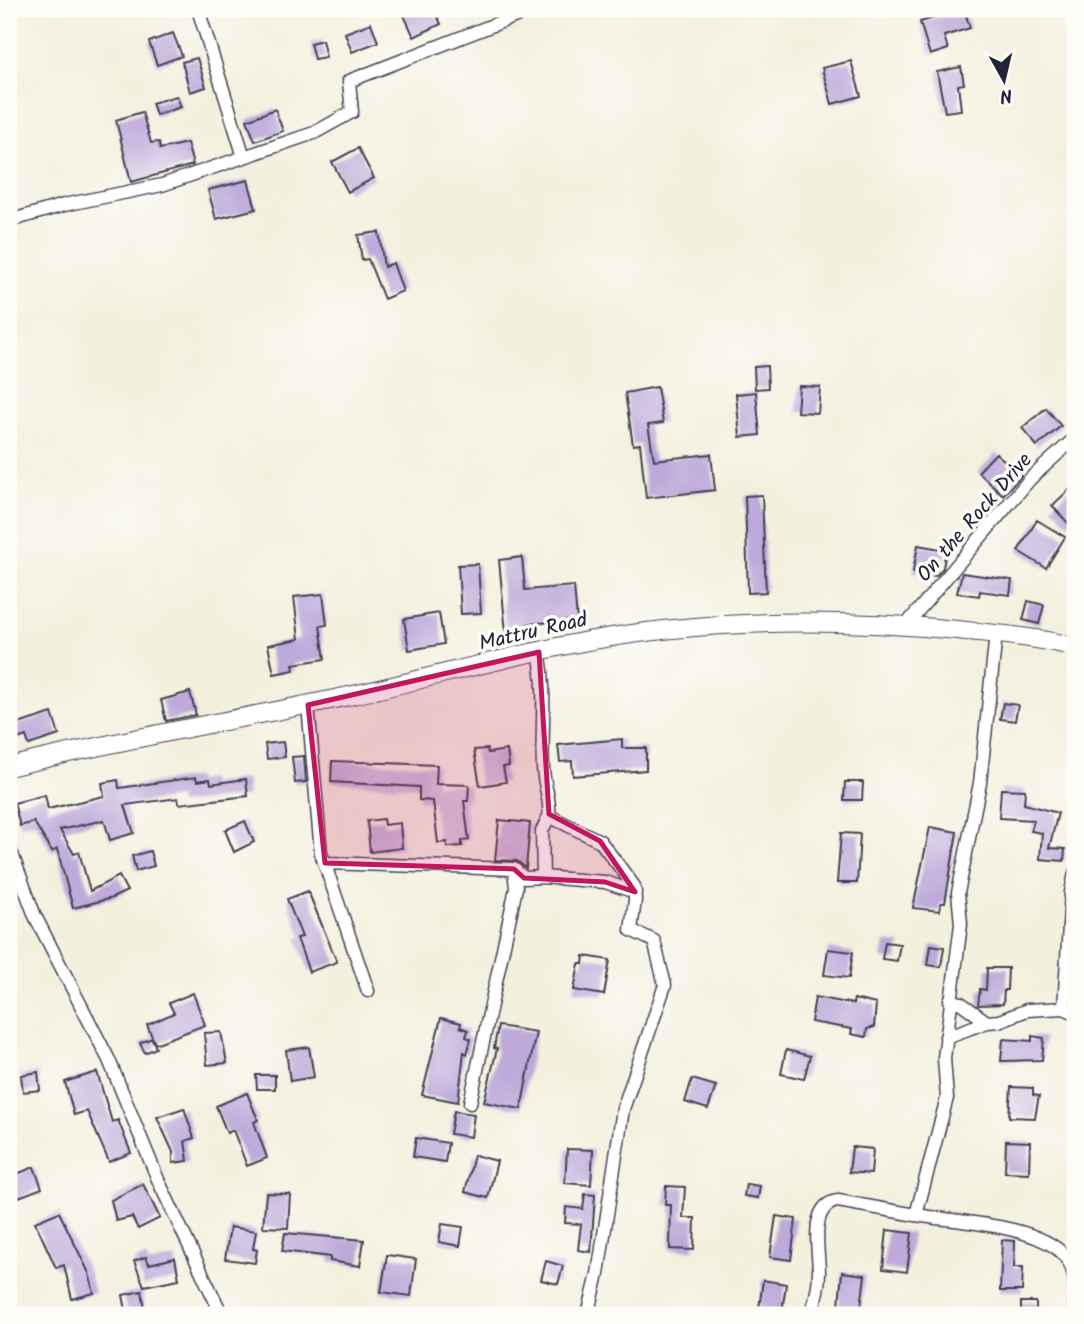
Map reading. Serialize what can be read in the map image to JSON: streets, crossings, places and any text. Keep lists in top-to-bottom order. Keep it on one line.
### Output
{"streets":{"main road":["Mattru Road"],"street":["On the Rock Drive"]},"crossings":[["On the Rock Drive","Mattru Road"]],"north":"bottom"}
